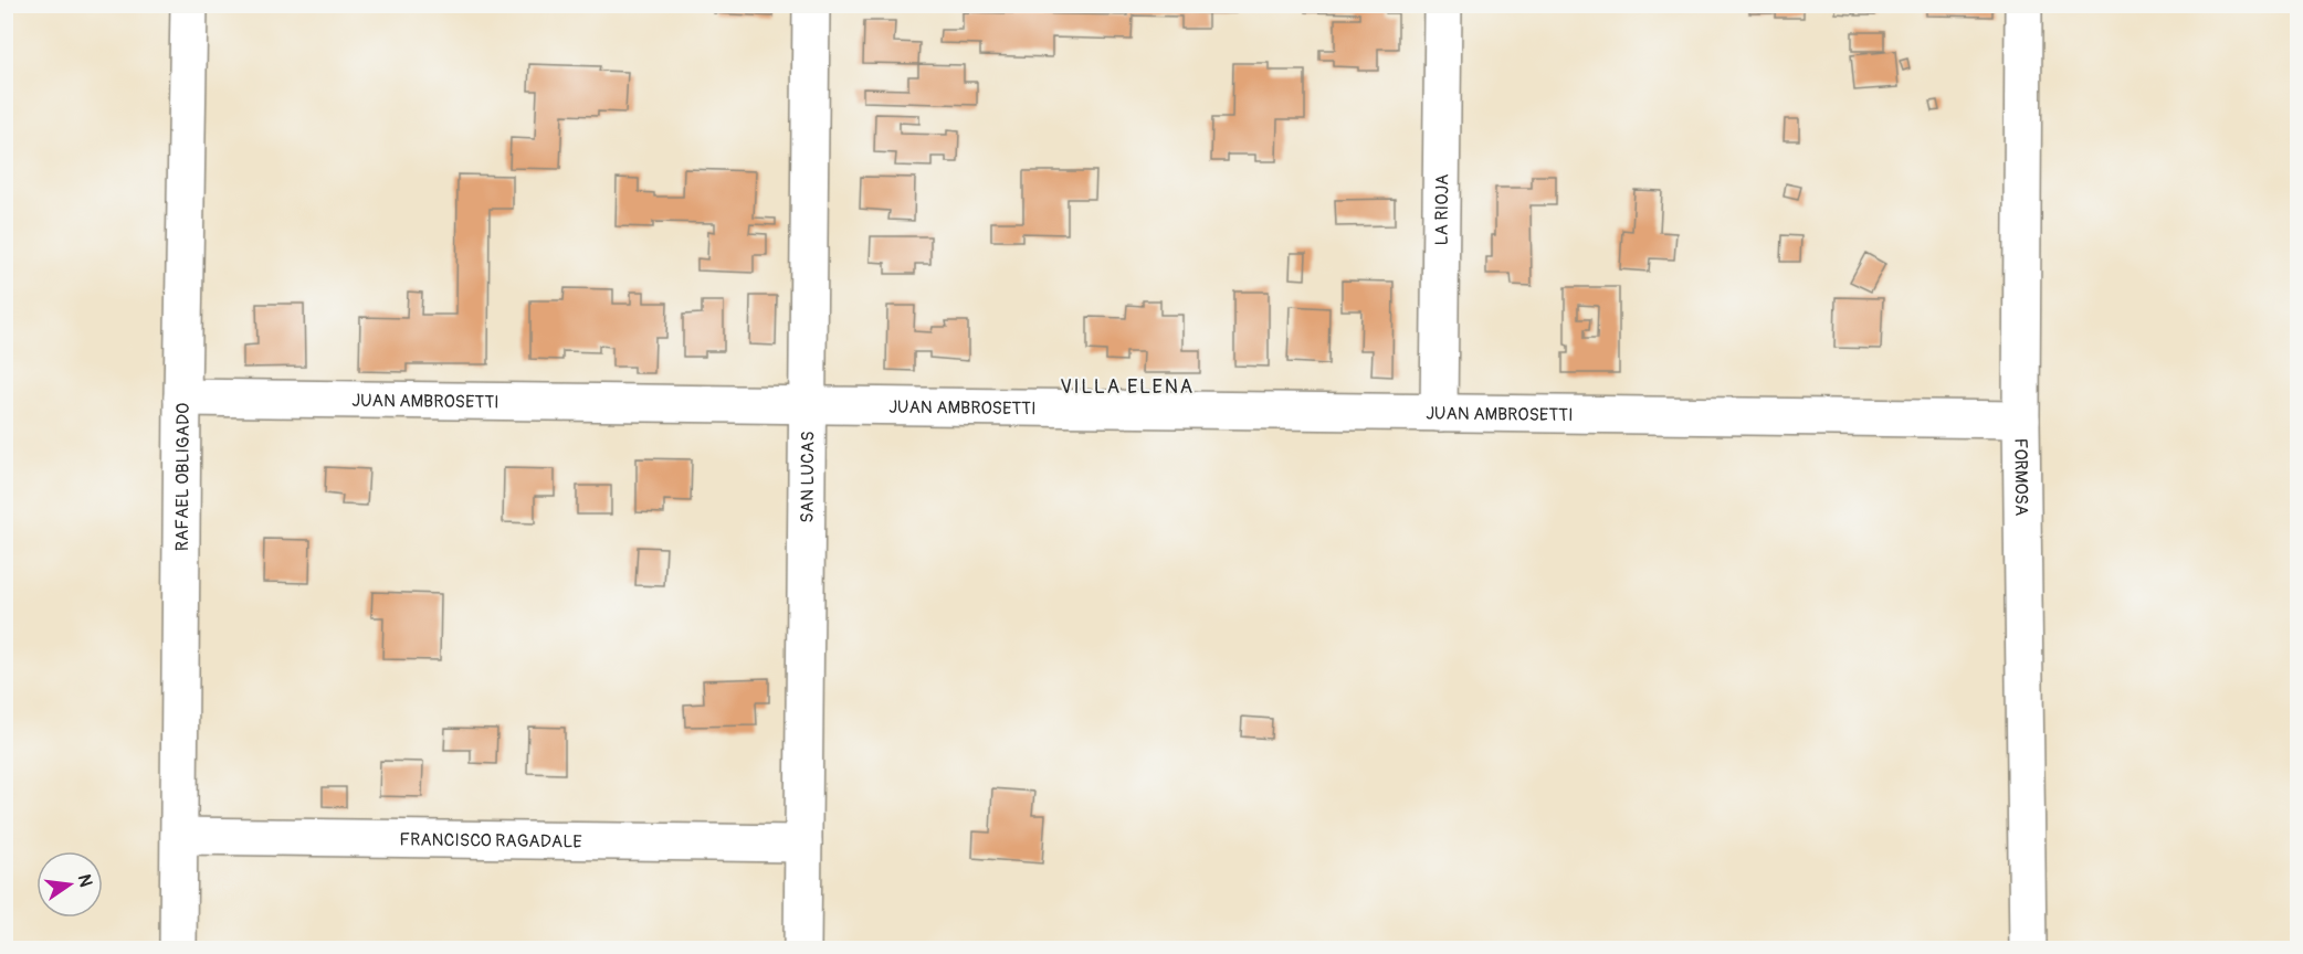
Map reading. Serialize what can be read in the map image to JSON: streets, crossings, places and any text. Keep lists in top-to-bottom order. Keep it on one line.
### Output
{"streets":{"street":["LA RIOJA","JUAN AMBROSETTI","RAFAEL OBLIGADO","SAN LUCAS","FORMOSA","FRANCISCO RAGADALE"]},"crossings":[["LA RIOJA","JUAN AMBROSETTI"],["JUAN AMBROSETTI","RAFAEL OBLIGADO"],["JUAN AMBROSETTI","SAN LUCAS"],["JUAN AMBROSETTI","FORMOSA"],["RAFAEL OBLIGADO","FRANCISCO RAGADALE"],["SAN LUCAS","FRANCISCO RAGADALE"]],"districts":["VILLA ELENA"],"north":"right"}
